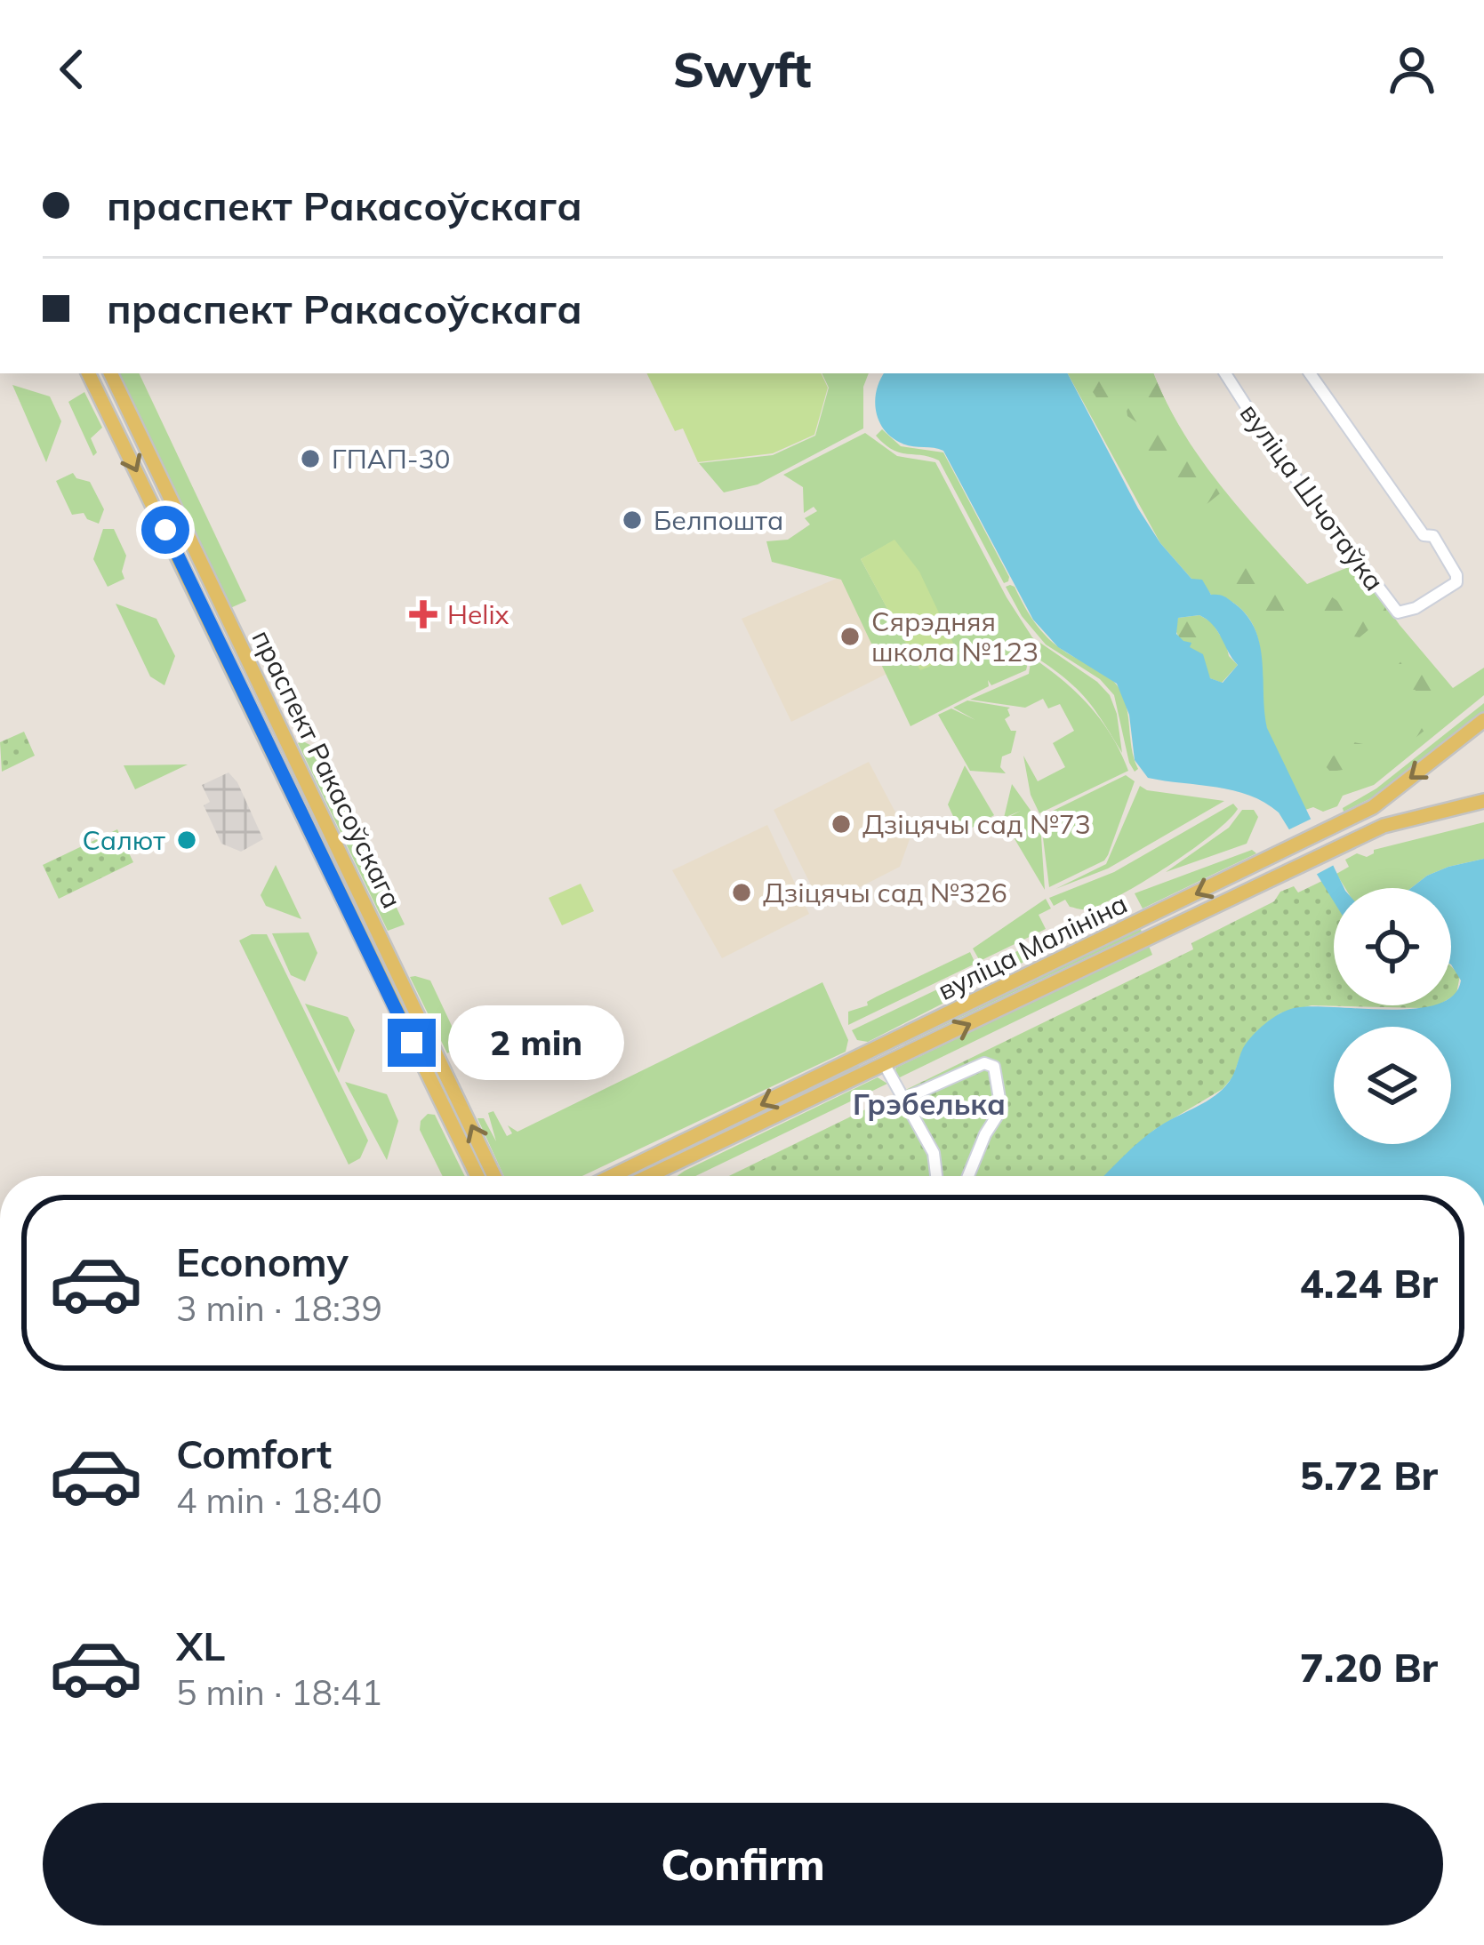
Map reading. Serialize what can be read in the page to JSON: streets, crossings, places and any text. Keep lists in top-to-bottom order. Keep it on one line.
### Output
{"streets":{"main road":["праспект Ракасоўскага","вуліца Малініна"],"street":["вуліца Шчотаўка"]},"districts":["Грэбелька"],"places":{"other":["ГПАП-30","Белпошта","Сярэдняя школа №123","Дзіцячы сад №73","Салют","Дзіцячы сад №326"],"health":["Helix"]},"page":{"header":"Swyft","banner":["праспект Ракасоўскага","праспект Ракасоўскага"],"bubble":"2 min","list":[{"name":"Economy","note":"3 min · 18:39","value":"4.24 Br"},{"name":"Comfort","note":"4 min · 18:40","value":"5.72 Br"},{"name":"XL","note":"5 min · 18:41","value":"7.20 Br"}],"buttons":"Confirm"}}
